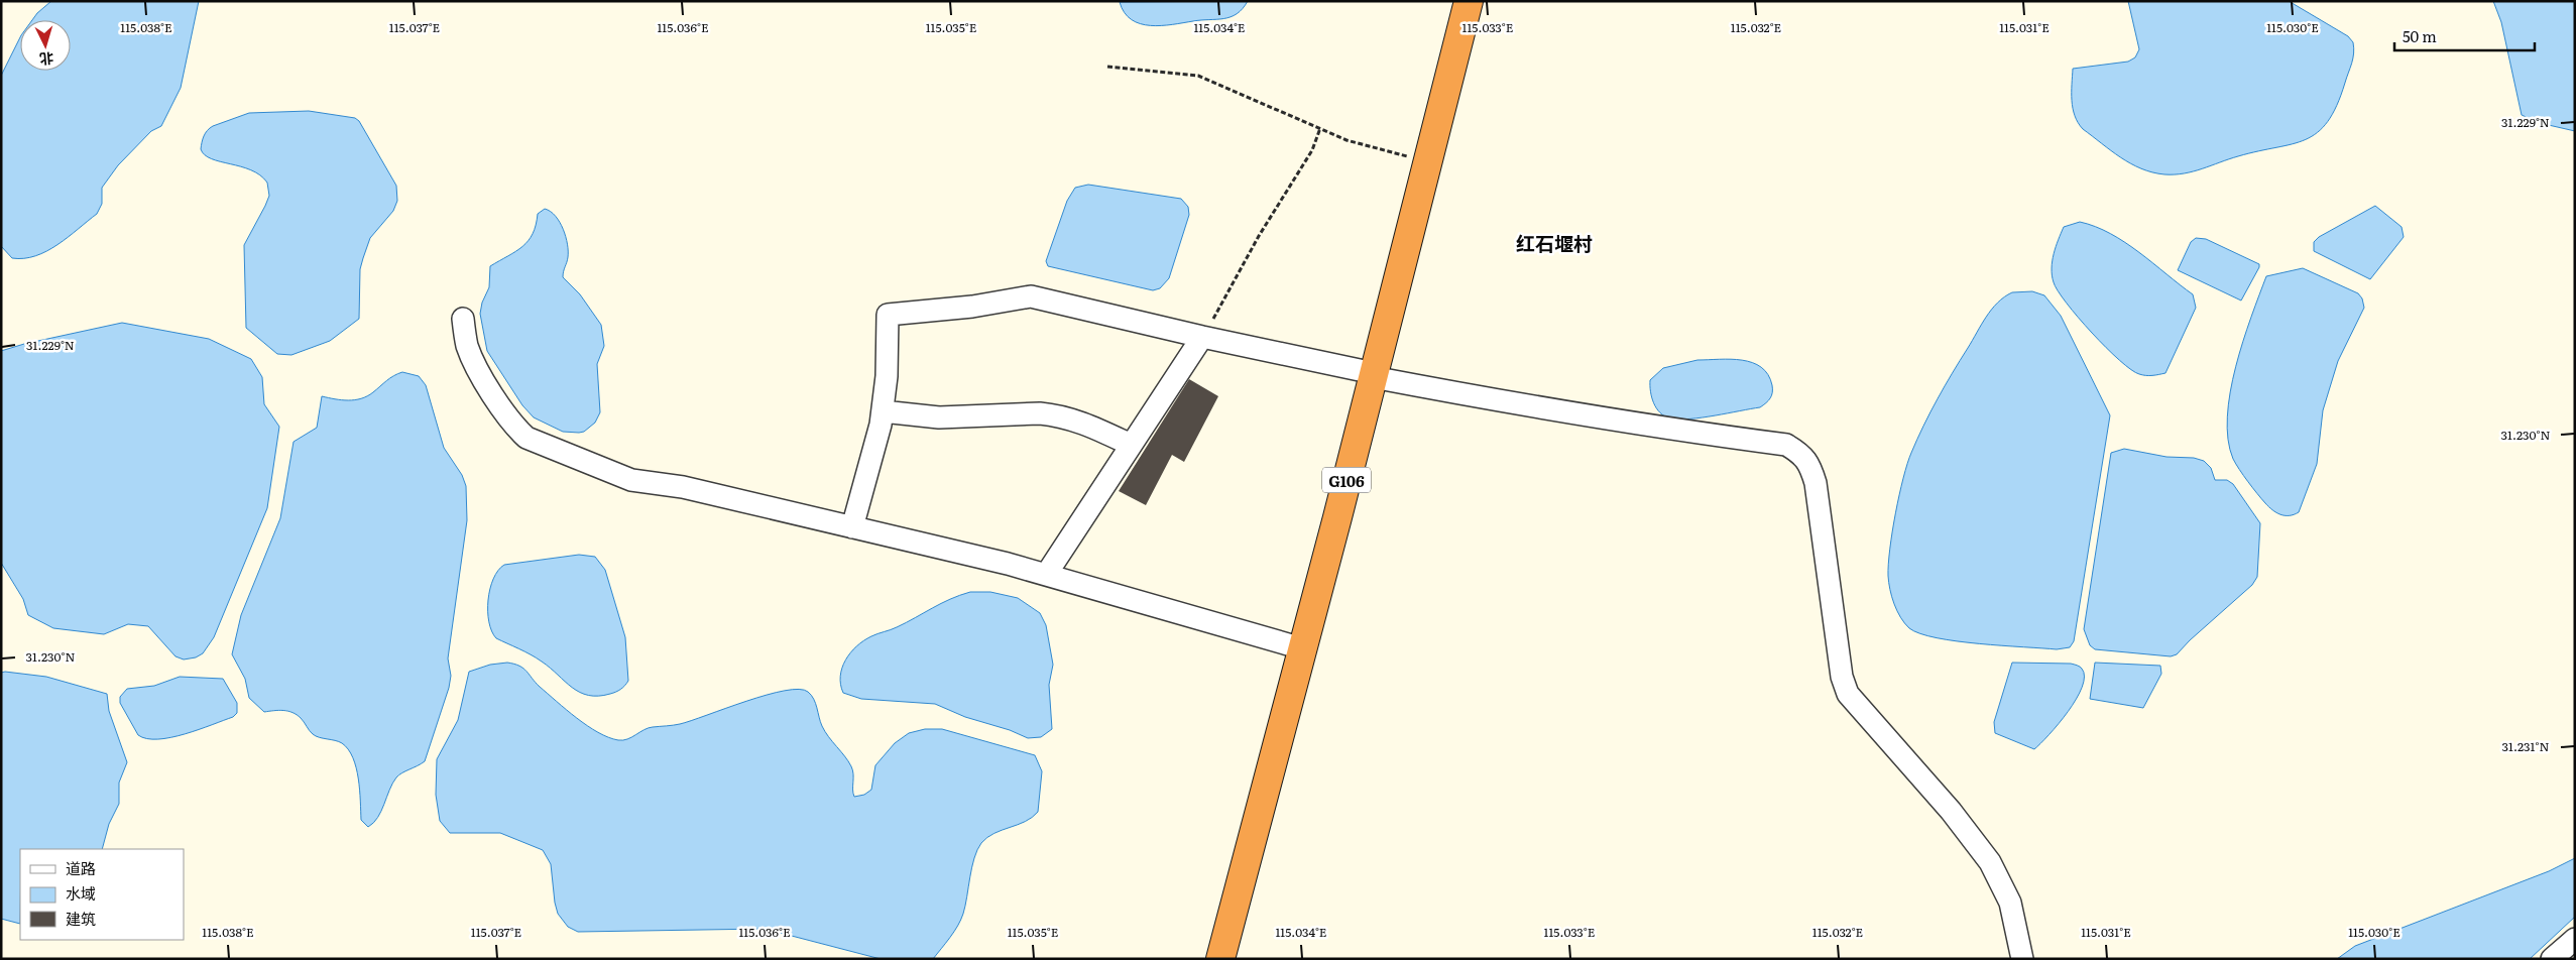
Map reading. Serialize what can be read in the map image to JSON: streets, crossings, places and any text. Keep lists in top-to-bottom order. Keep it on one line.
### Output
{"streets":{"highway":["G106"]},"districts":["红石堰村"],"legend":["道路","水域","建筑"],"scale_bar":"50 m","north":"bottom","coordinates":["115.038°E","115.037°E","115.036°E","115.035°E","115.034°E","115.033°E","115.032°E","115.031°E","115.030°E","31.229°N","31.230°N","31.231°N"]}
